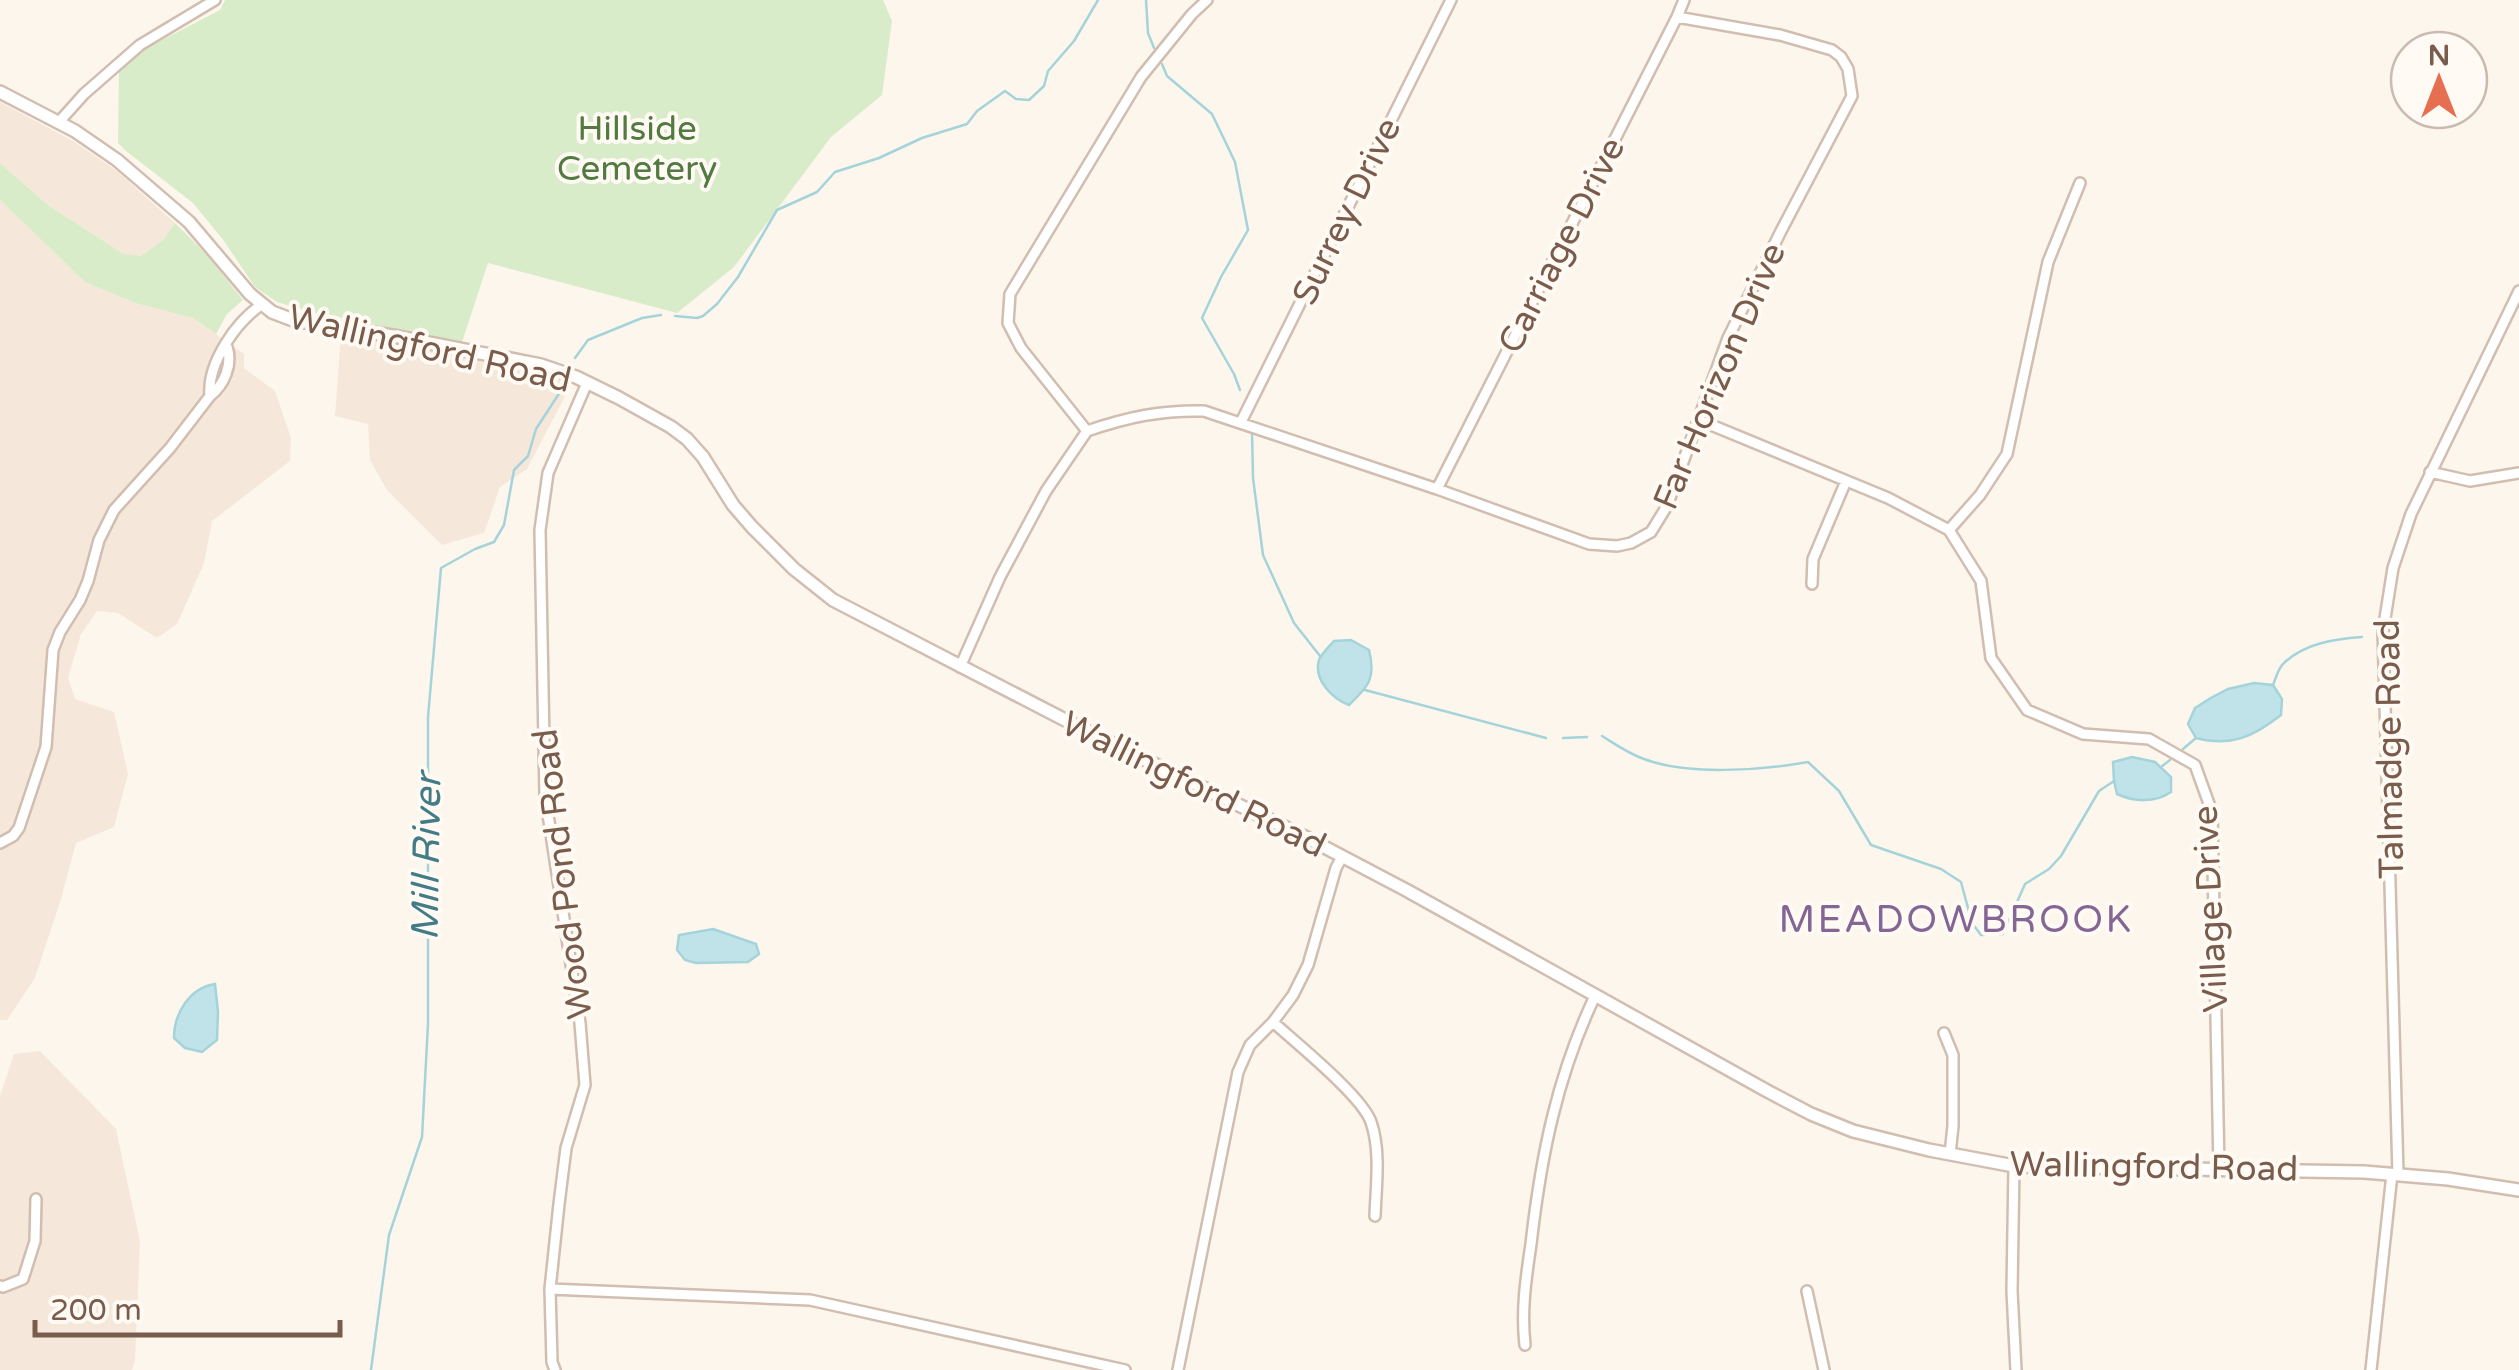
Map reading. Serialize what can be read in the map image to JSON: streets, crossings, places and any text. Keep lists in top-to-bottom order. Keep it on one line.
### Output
{"streets":{"street":["Surrey Drive","Carriage Drive","Wallingford Road","Far Horizon Drive","Talmadge Road","Wood Pond Road","Village Drive"]},"crossings":[["Surrey Drive","Far Horizon Drive"],["Carriage Drive","Far Horizon Drive"],["Wallingford Road","Talmadge Road"],["Wallingford Road","Wood Pond Road"],["Wallingford Road","Village Drive"]],"districts":["MEADOWBROOK"],"water":["Mill River"],"parks":["Hillside Cemetery"],"scale_bar":"200 m","north":"top"}
